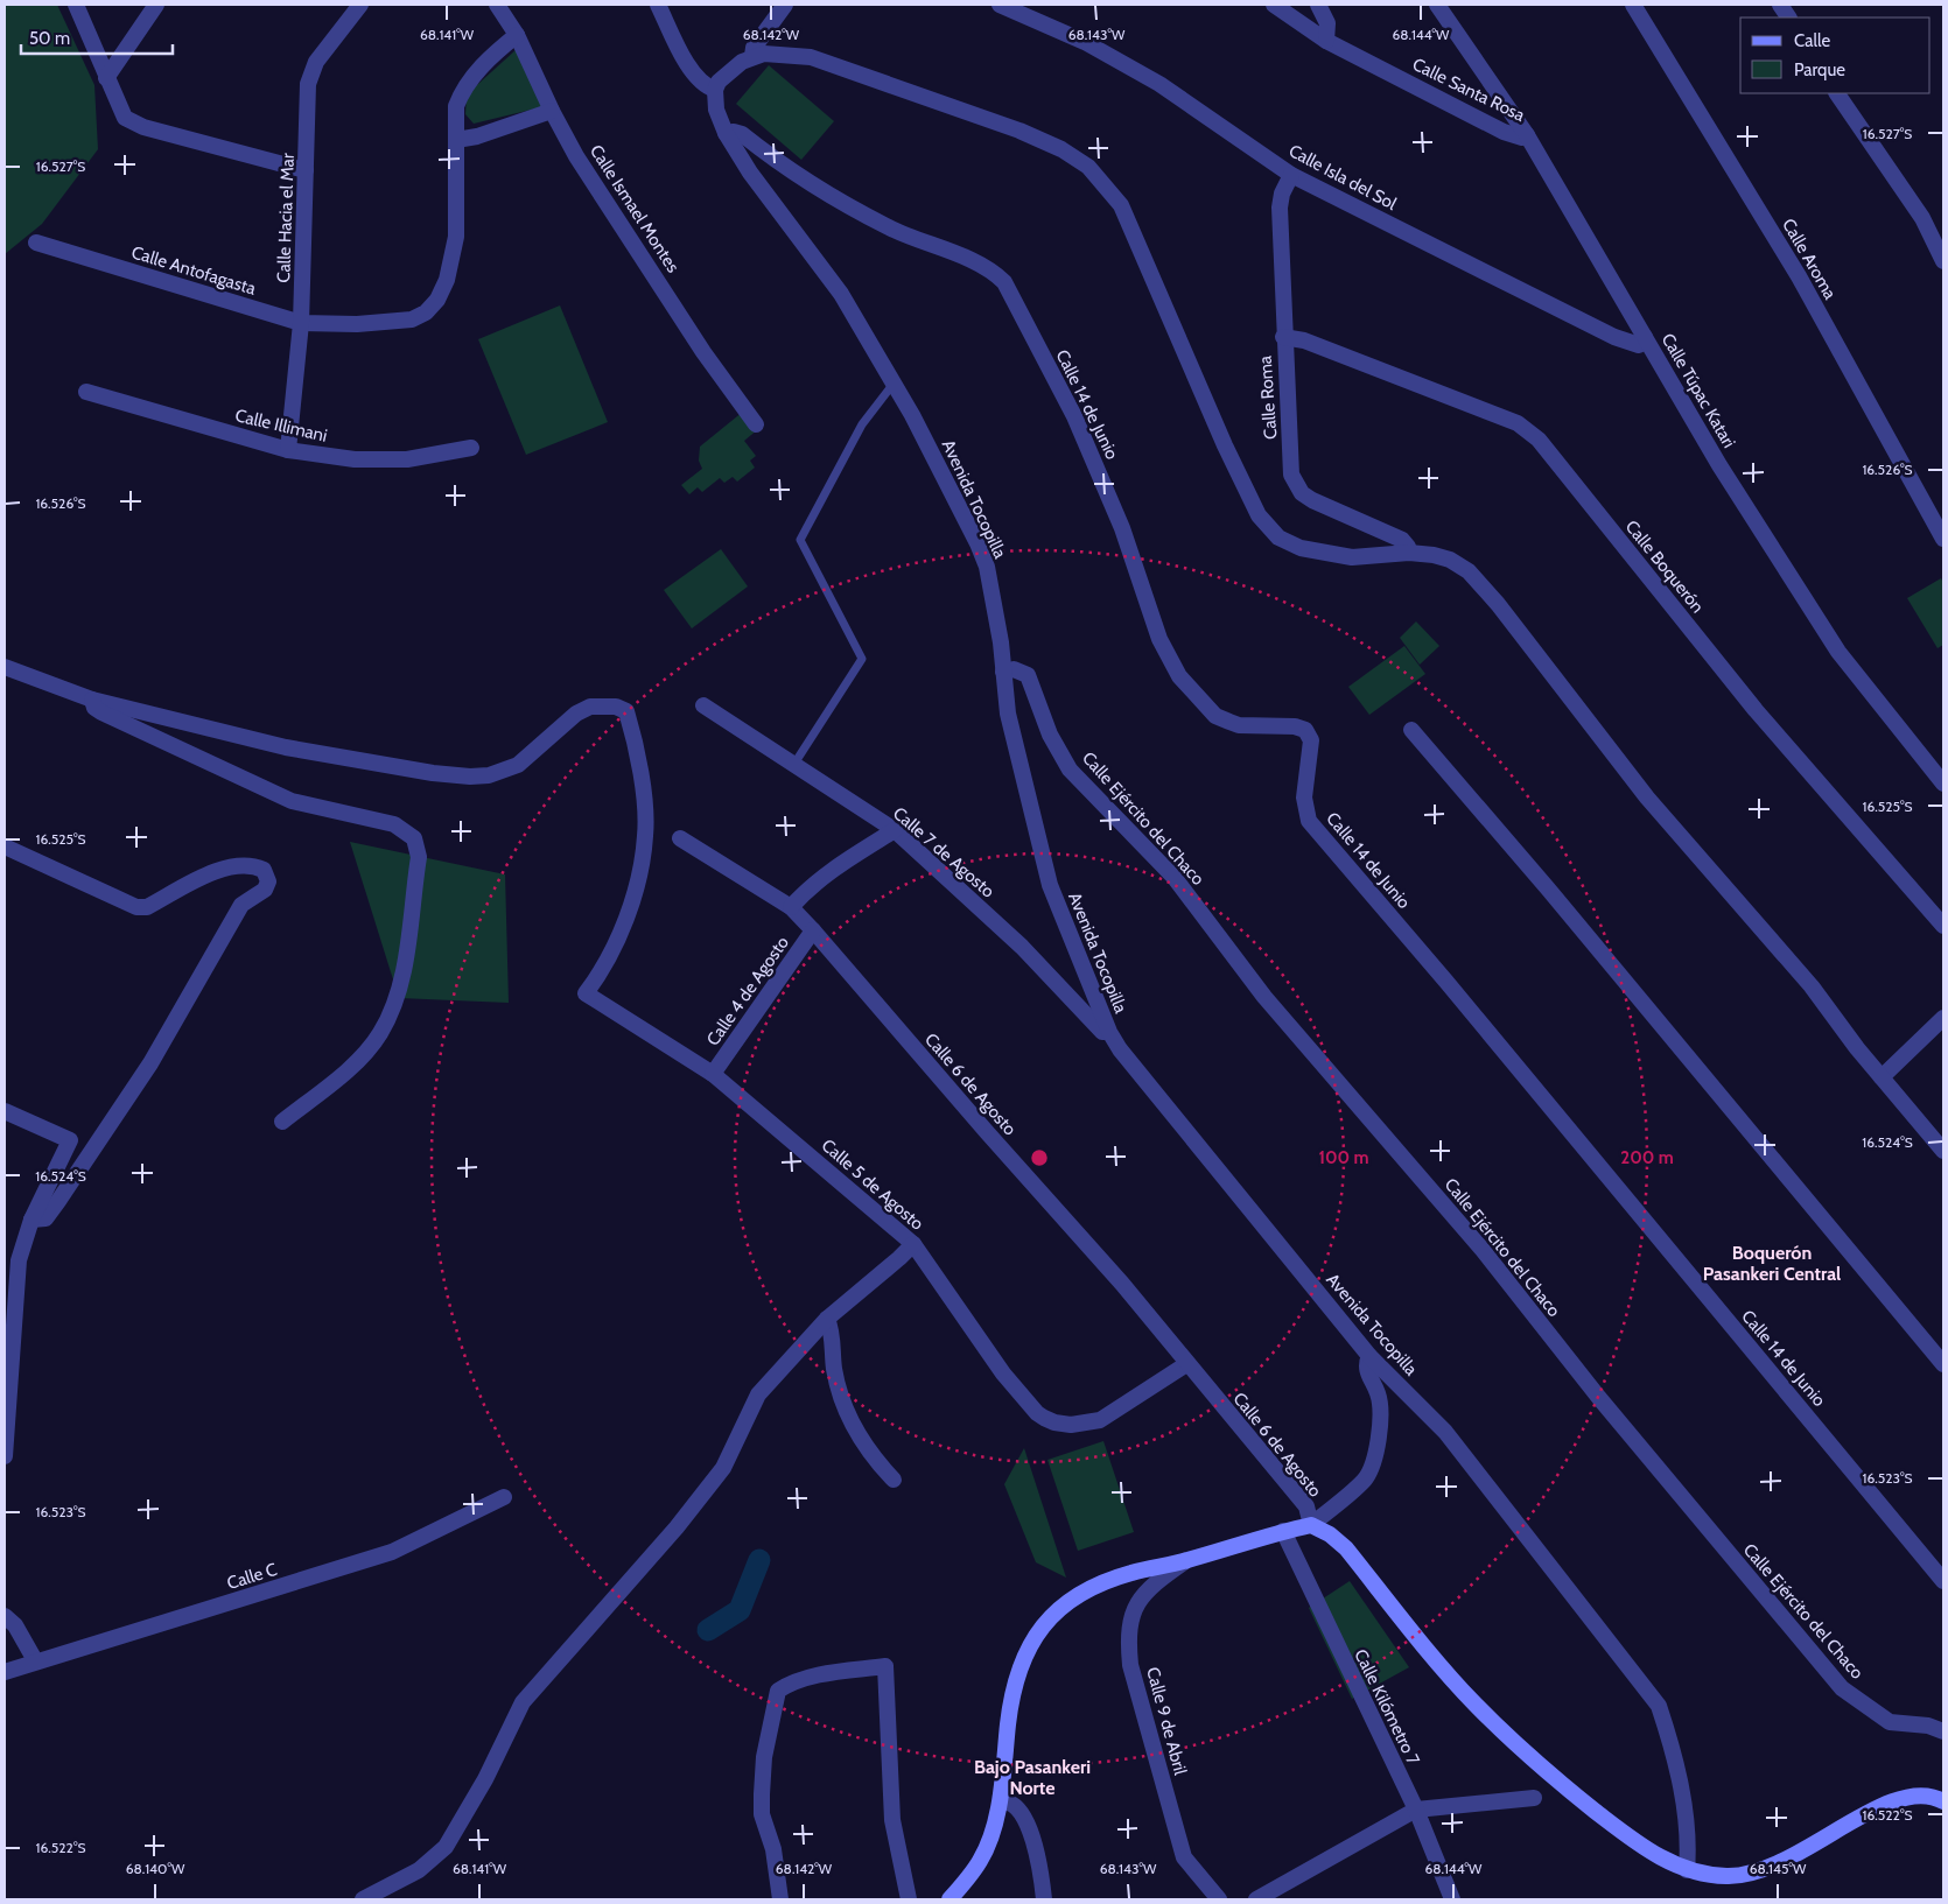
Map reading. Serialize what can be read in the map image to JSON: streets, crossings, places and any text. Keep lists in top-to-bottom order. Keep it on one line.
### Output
{"streets":{"street":["Calle Santa Rosa","Calle Isla del Sol","Calle Ismael Montes","Calle Hacia el Mar","Calle Aroma","Calle Antofagasta","Calle Túpac Katari","Calle Roma","Calle 14 de Junio","Calle Illimani","Avenida Tocopilla","Calle Boquerón","Calle Ejército del Chaco","Calle 7 de Agosto","Calle 4 de Agosto","Calle 6 de Agosto","Calle 5 de Agosto","Calle C","Calle Kilómetro 7","Calle 9 de Abril"]},"crossings":[["Calle Santa Rosa","Calle Túpac Katari"],["Calle Isla del Sol","Calle Túpac Katari"],["Calle Isla del Sol","Calle Roma"],["Calle Hacia el Mar","Calle Antofagasta"],["Calle Hacia el Mar","Calle Illimani"],["Calle Roma","Calle Boquerón"],["Calle 14 de Junio","Avenida Tocopilla"],["Avenida Tocopilla","Calle Ejército del Chaco"],["Avenida Tocopilla","Calle 7 de Agosto"],["Calle 4 de Agosto","Calle 6 de Agosto"],["Calle 4 de Agosto","Calle 5 de Agosto"],["Calle 6 de Agosto","Calle 5 de Agosto"]],"districts":["Boquerón Pasankeri Central","Bajo Pasankeri Norte"],"legend":["Calle","Parque"],"scale_bar":"50 m","coordinates":["68.141°W","68.142°W","68.143°W","68.144°W","16.527°S","16.526°S","16.525°S","16.524°S","16.523°S","16.522°S","68.140°W","68.145°W"],"rings":["100 m","200 m"]}
